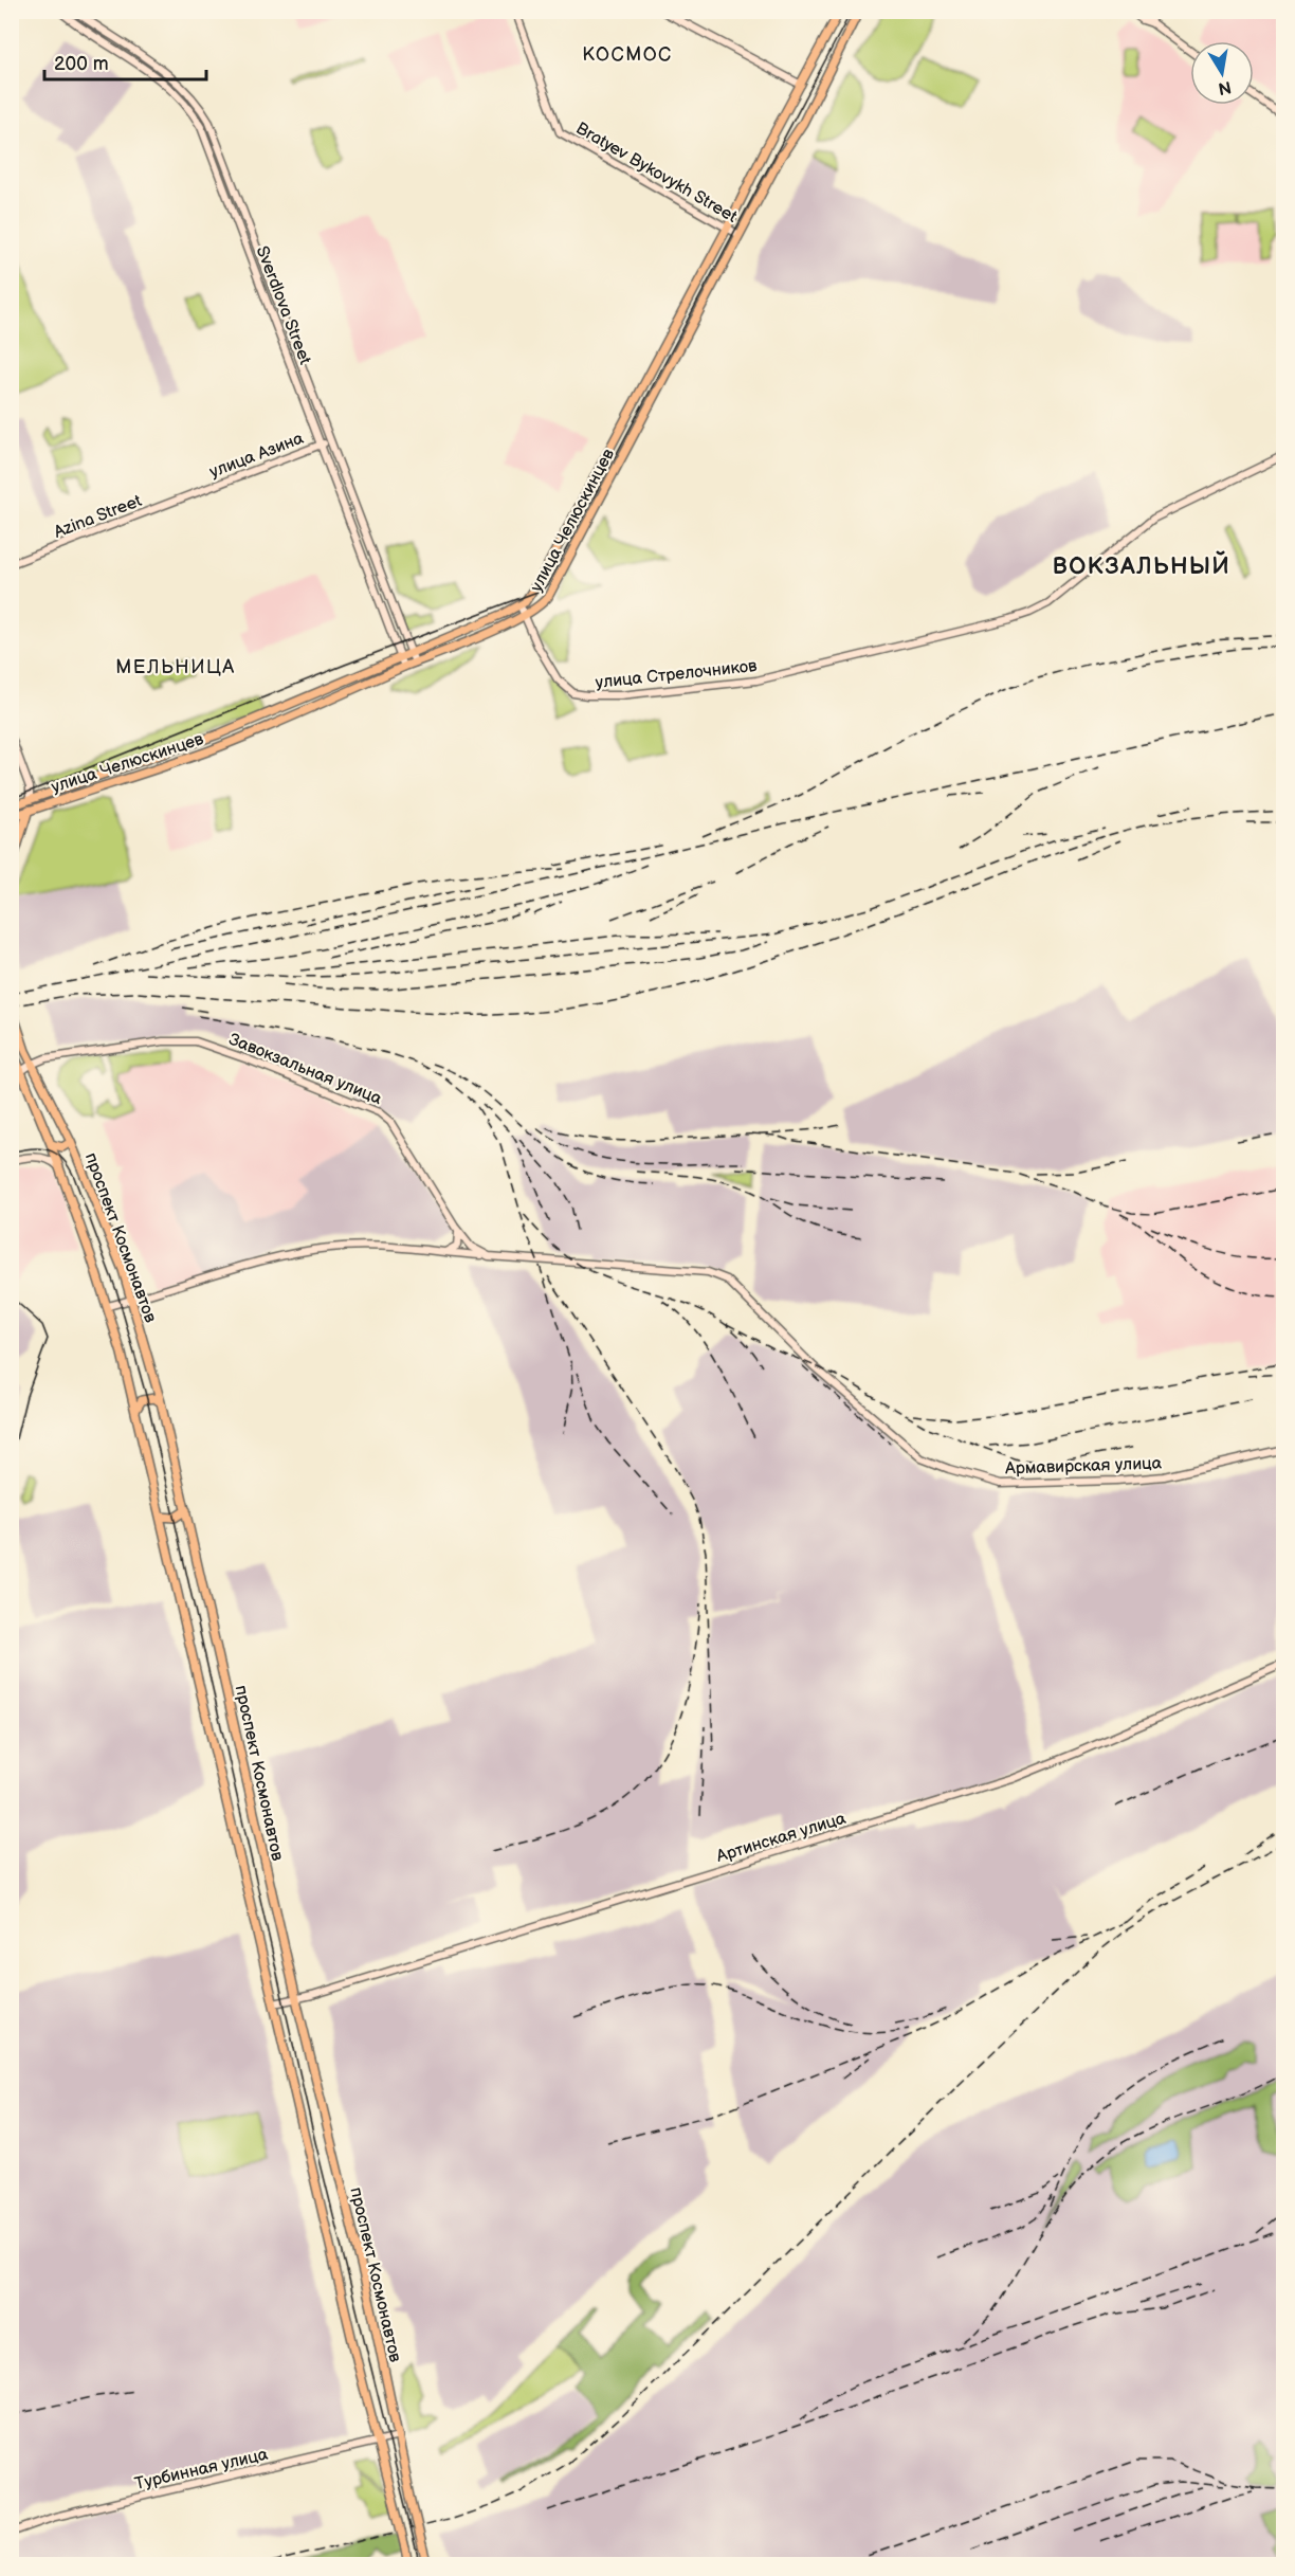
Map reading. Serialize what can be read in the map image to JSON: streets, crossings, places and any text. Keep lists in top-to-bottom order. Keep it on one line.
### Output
{"streets":{"main road":["Bratyev Bykovykh Street","Sverdlova Street","улица Азина","улица Челюскинцев","улица Стрелочников","Завокзальная улица","проспект Космонавтов","Армавирская улица","Артинская улица","Турбинная улица"]},"crossings":[["Bratyev Bykovykh Street","улица Челюскинцев"],["Sverdlova Street","улица Азина"],["Sverdlova Street","улица Челюскинцев"],["улица Челюскинцев","улица Стрелочников"],["Завокзальная улица","проспект Космонавтов"],["Завокзальная улица","Армавирская улица"],["проспект Космонавтов","Артинская улица"],["проспект Космонавтов","Турбинная улица"]],"districts":["КОСМОС","ВОКЗАЛЬНЫЙ","МЕЛЬНИЦА"],"scale_bar":"200 m","north":"bottom"}
